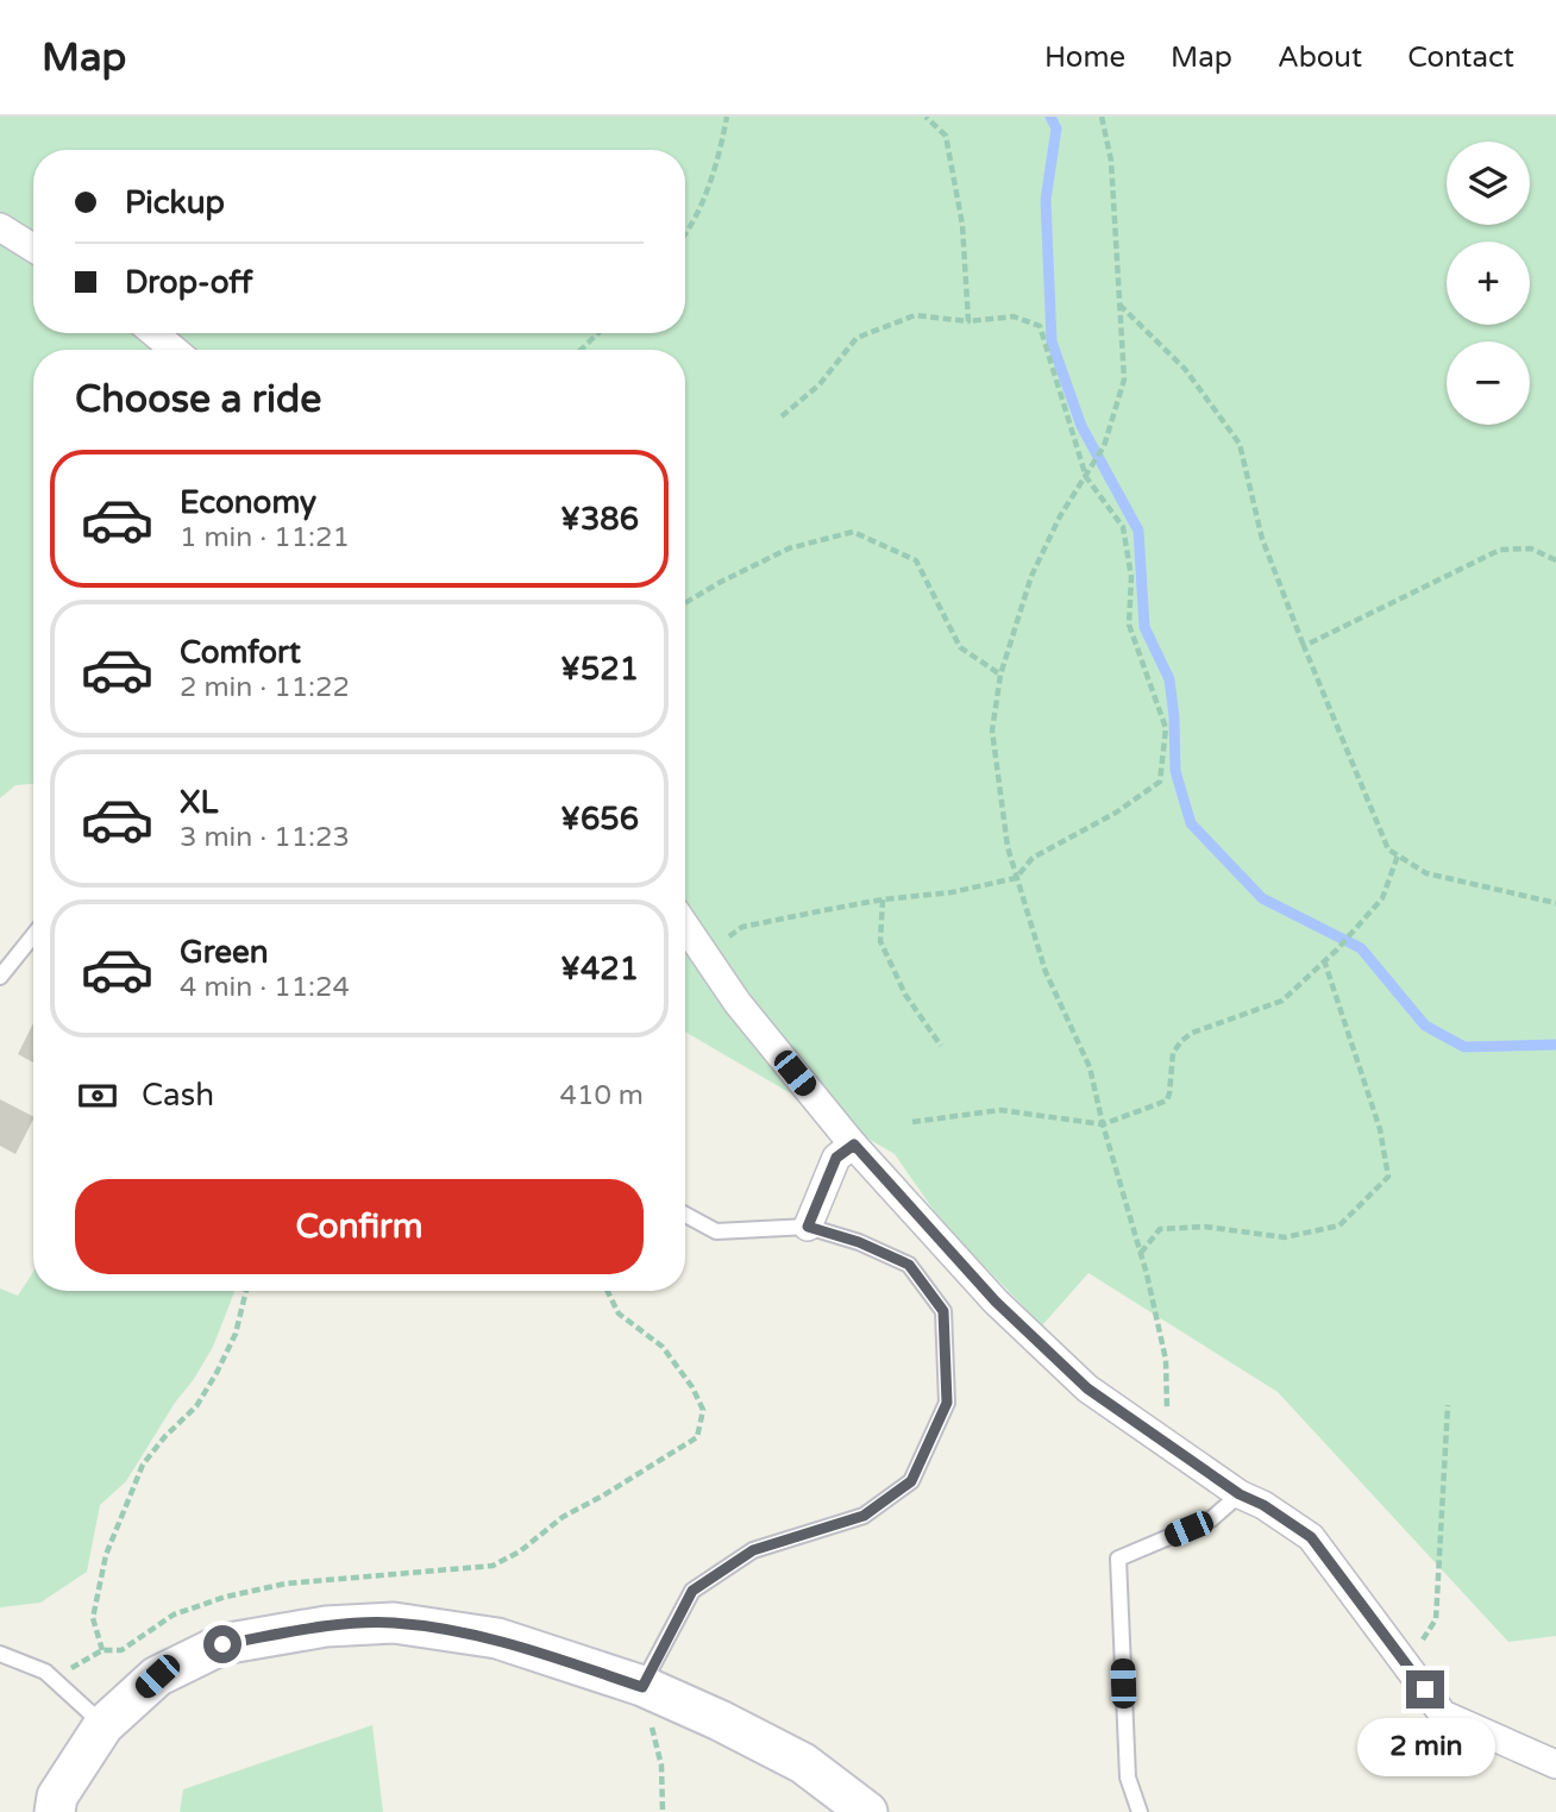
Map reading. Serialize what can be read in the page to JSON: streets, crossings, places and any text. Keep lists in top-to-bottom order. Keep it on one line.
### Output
{"page":{"header":"Map","nav":["Home","Map","About","Contact"],"map_buttons":["+","−"],"banner":["Pickup","Drop-off"],"heading":"Choose a ride","list":[{"name":"Economy","note":"1 min · 11:21","value":"¥386"},{"name":"Comfort","note":"2 min · 11:22","value":"¥521"},{"name":"XL","note":"3 min · 11:23","value":"¥656"},{"name":"Green","note":"4 min · 11:24","value":"¥421"}],"pay":["Cash","410 m"],"buttons":"Confirm","bubble":"2 min"}}
